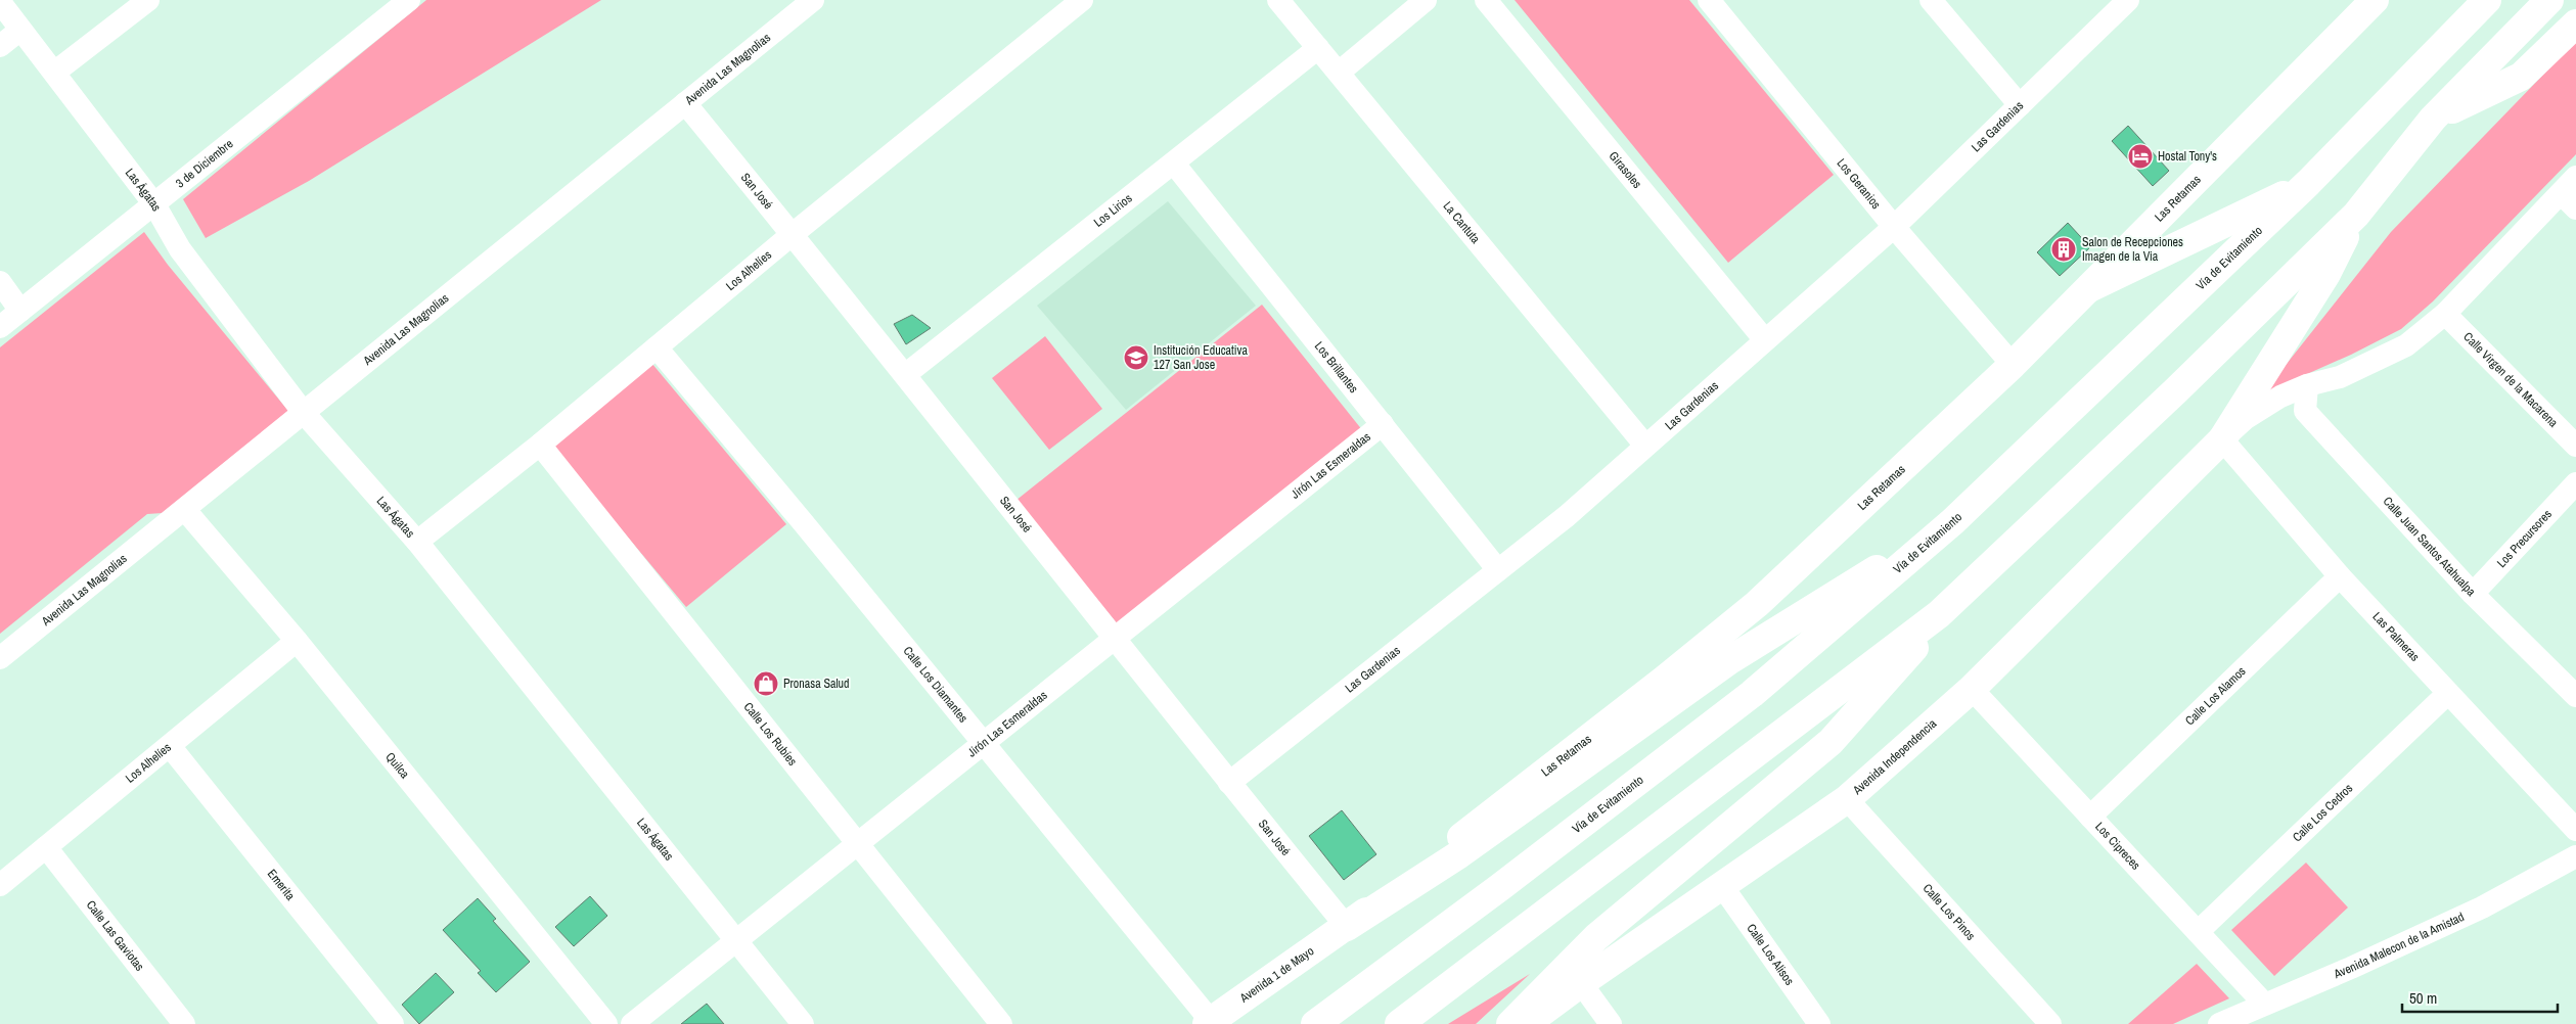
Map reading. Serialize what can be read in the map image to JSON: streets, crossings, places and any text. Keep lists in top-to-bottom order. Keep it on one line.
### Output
{"streets":{"main road":["Las Retamas","Vía de Evitamiento","Avenida Independencia","Avenida 1 de Mayo"],"street":["Avenida Las Magnolias","Las Gardenias","3 de Diciembre","Girasoles","Los Geranios","Las Ágatas","San José","Los Lirios","La Cantuta","Los Alhelíes","Los Brillantes","Calle Virgen de la Macarena","Jirón Las Esmeraldas","Los Precursores","Calle Juan Santos Atahualpa","Las Palmeras","Calle Los Diamantes","Calle Los Alamos","Calle Los Rubíes","Quilca","Calle Los Cedros","Los Cipreces","Emerita","Calle Los Pinos","Calle Las Gaviotas","Avenida Malecon de la Amistad","Calle Los Alisos"]},"crossings":[["Avenida Las Magnolias","Las Ágatas"],["Avenida Las Magnolias","San José"],["Avenida Las Magnolias","Quilca"],["Las Gardenias","Girasoles"],["Las Gardenias","Los Geranios"],["Las Gardenias","San José"],["Las Gardenias","La Cantuta"],["Las Gardenias","Los Brillantes"],["3 de Diciembre","Las Ágatas"],["Los Geranios","Las Retamas"],["Las Ágatas","Los Alhelíes"],["Las Ágatas","Jirón Las Esmeraldas"],["San José","Las Retamas"],["San José","Los Lirios"],["San José","Los Alhelíes"],["San José","Jirón Las Esmeraldas"],["San José","Avenida 1 de Mayo"],["Las Retamas","Avenida 1 de Mayo"],["Los Lirios","La Cantuta"],["Los Lirios","Los Brillantes"],["Los Alhelíes","Calle Los Diamantes"],["Los Alhelíes","Calle Los Rubíes"],["Los Alhelíes","Quilca"],["Los Alhelíes","Emerita"],["Los Alhelíes","Calle Las Gaviotas"],["Los Brillantes","Jirón Las Esmeraldas"],["Jirón Las Esmeraldas","Calle Los Diamantes"],["Jirón Las Esmeraldas","Calle Los Rubíes"],["Los Precursores","Calle Juan Santos Atahualpa"],["Las Palmeras","Calle Los Alamos"],["Las Palmeras","Avenida Independencia"],["Las Palmeras","Calle Los Cedros"],["Calle Los Diamantes","Avenida 1 de Mayo"],["Calle Los Alamos","Los Cipreces"],["Avenida Independencia","Los Cipreces"],["Avenida Independencia","Calle Los Pinos"],["Avenida Independencia","Calle Los Alisos"],["Calle Los Cedros","Los Cipreces"],["Los Cipreces","Avenida Malecon de la Amistad"]],"places":{"hotel":["Hostal Tony's"],"building":["Salon de Recepciones Imagen de la Via"],"school or university":["Institución Educativa 127 San Jose"],"shop":["Pronasa Salud"]},"scale_bar":"50 m"}
